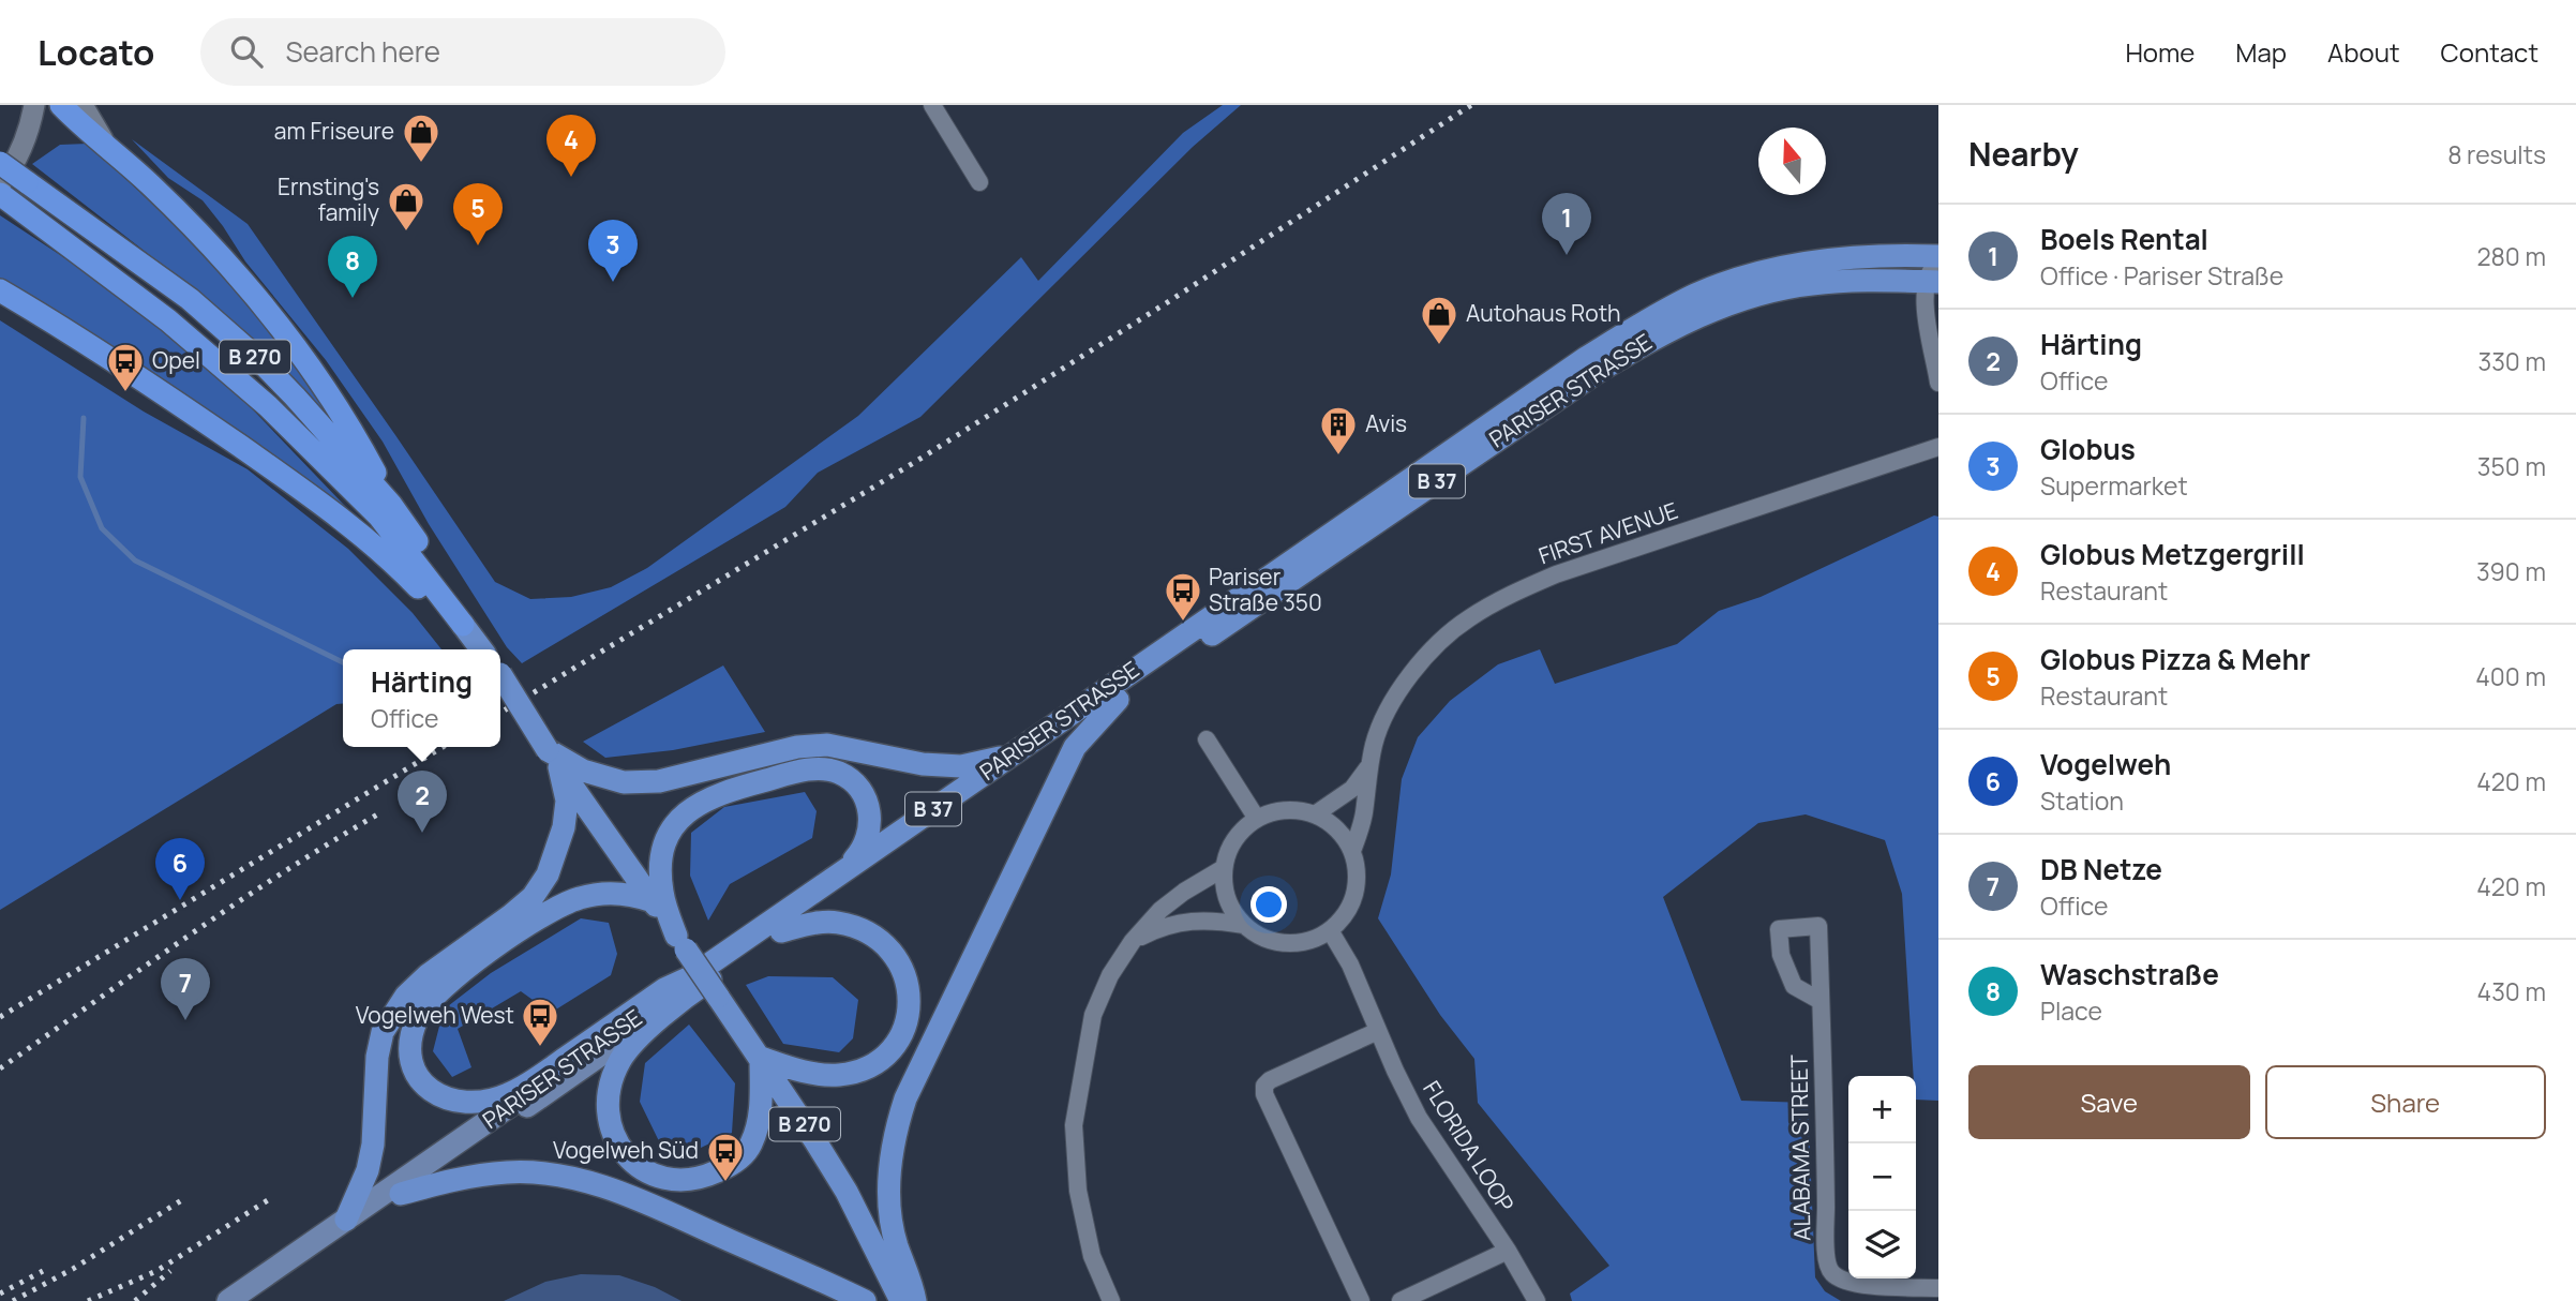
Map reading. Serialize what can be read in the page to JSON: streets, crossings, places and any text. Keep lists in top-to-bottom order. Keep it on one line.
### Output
{"streets":{"highway":["B 270"],"main road":["PARISER STRASSE","B 37"],"street":["FIRST AVENUE","FLORIDA LOOP","ALABAMA STREET"]},"crossings":[["FIRST AVENUE","FLORIDA LOOP"]],"places":{"shop":["am Friseure","Ernsting's family","Autohaus Roth"],"bus stop":["Opel","Pariser Straße 350","Vogelweh West","Vogelweh Süd"],"building":["Avis"]},"north":"top","page":{"header":"Locato","search":"Search here","nav":["Home","Map","About","Contact"],"heading":["Nearby","8 results"],"pins":["4","5","1","3","8","2","6","7"],"list":[{"mark":"1","name":"Boels Rental","note":"Office · Pariser Straße","value":"280 m"},{"mark":"2","name":"Härting","note":"Office","value":"330 m"},{"mark":"3","name":"Globus","note":"Supermarket","value":"350 m"},{"mark":"4","name":"Globus Metzgergrill","note":"Restaurant","value":"390 m"},{"mark":"5","name":"Globus Pizza & Mehr","note":"Restaurant","value":"400 m"},{"mark":"6","name":"Vogelweh","note":"Station","value":"420 m"},{"mark":"7","name":"DB Netze","note":"Office","value":"420 m"},{"mark":"8","name":"Waschstraße","note":"Place","value":"430 m"}],"popup":["Härting","Office"],"buttons":["Save","Share"],"map_buttons":["+","−"]}}
